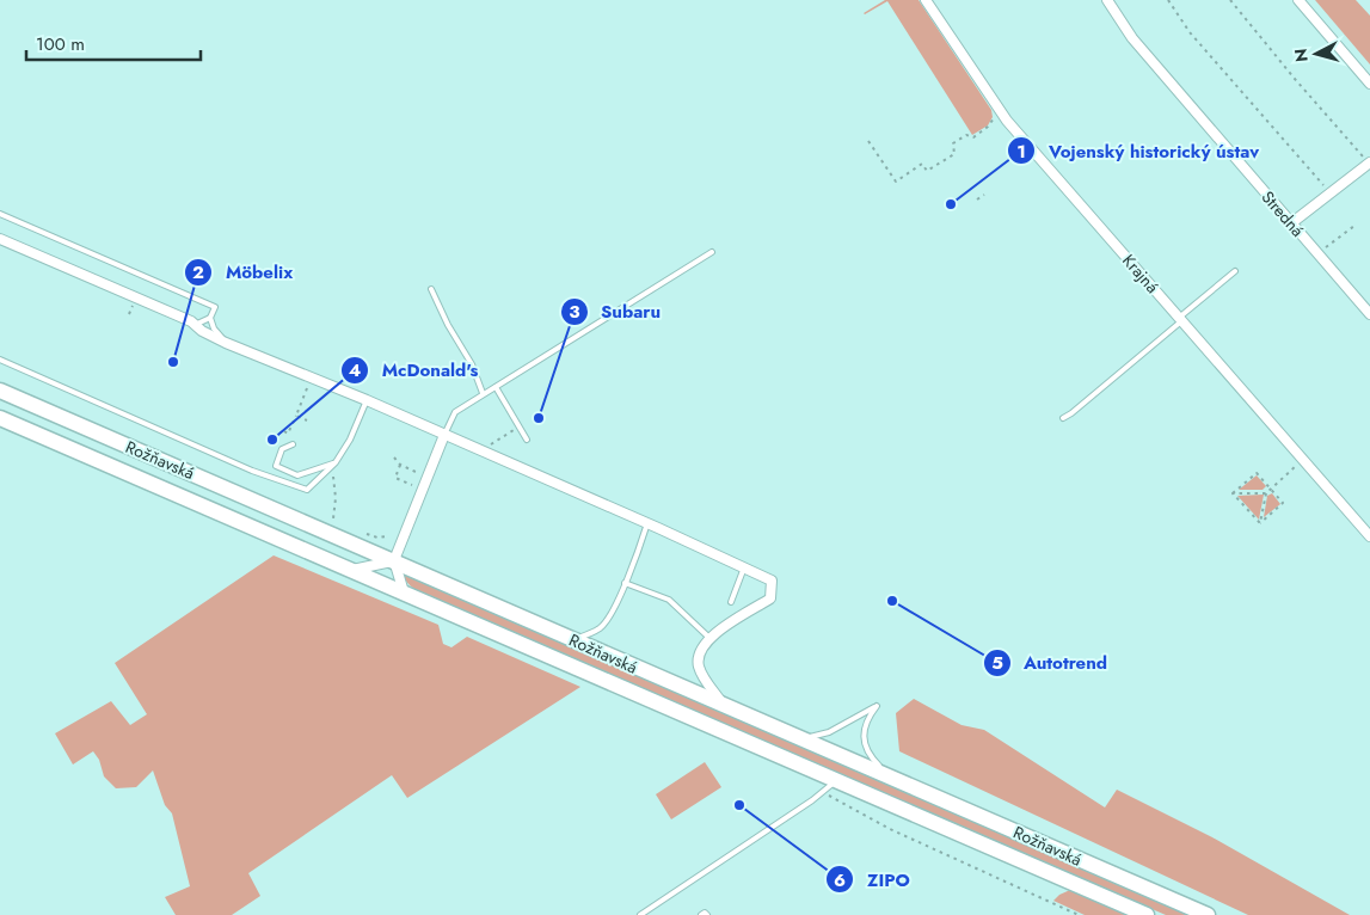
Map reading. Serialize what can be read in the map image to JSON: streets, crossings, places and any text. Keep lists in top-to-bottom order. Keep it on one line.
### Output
{"streets":{"main road":["Rožňavská"],"street":["Stredná","Krajná"]},"places":["Vojenský historický ústav","Möbelix","Subaru","McDonald's","Autotrend","ZIPO"],"scale_bar":"100 m","north":"left"}
